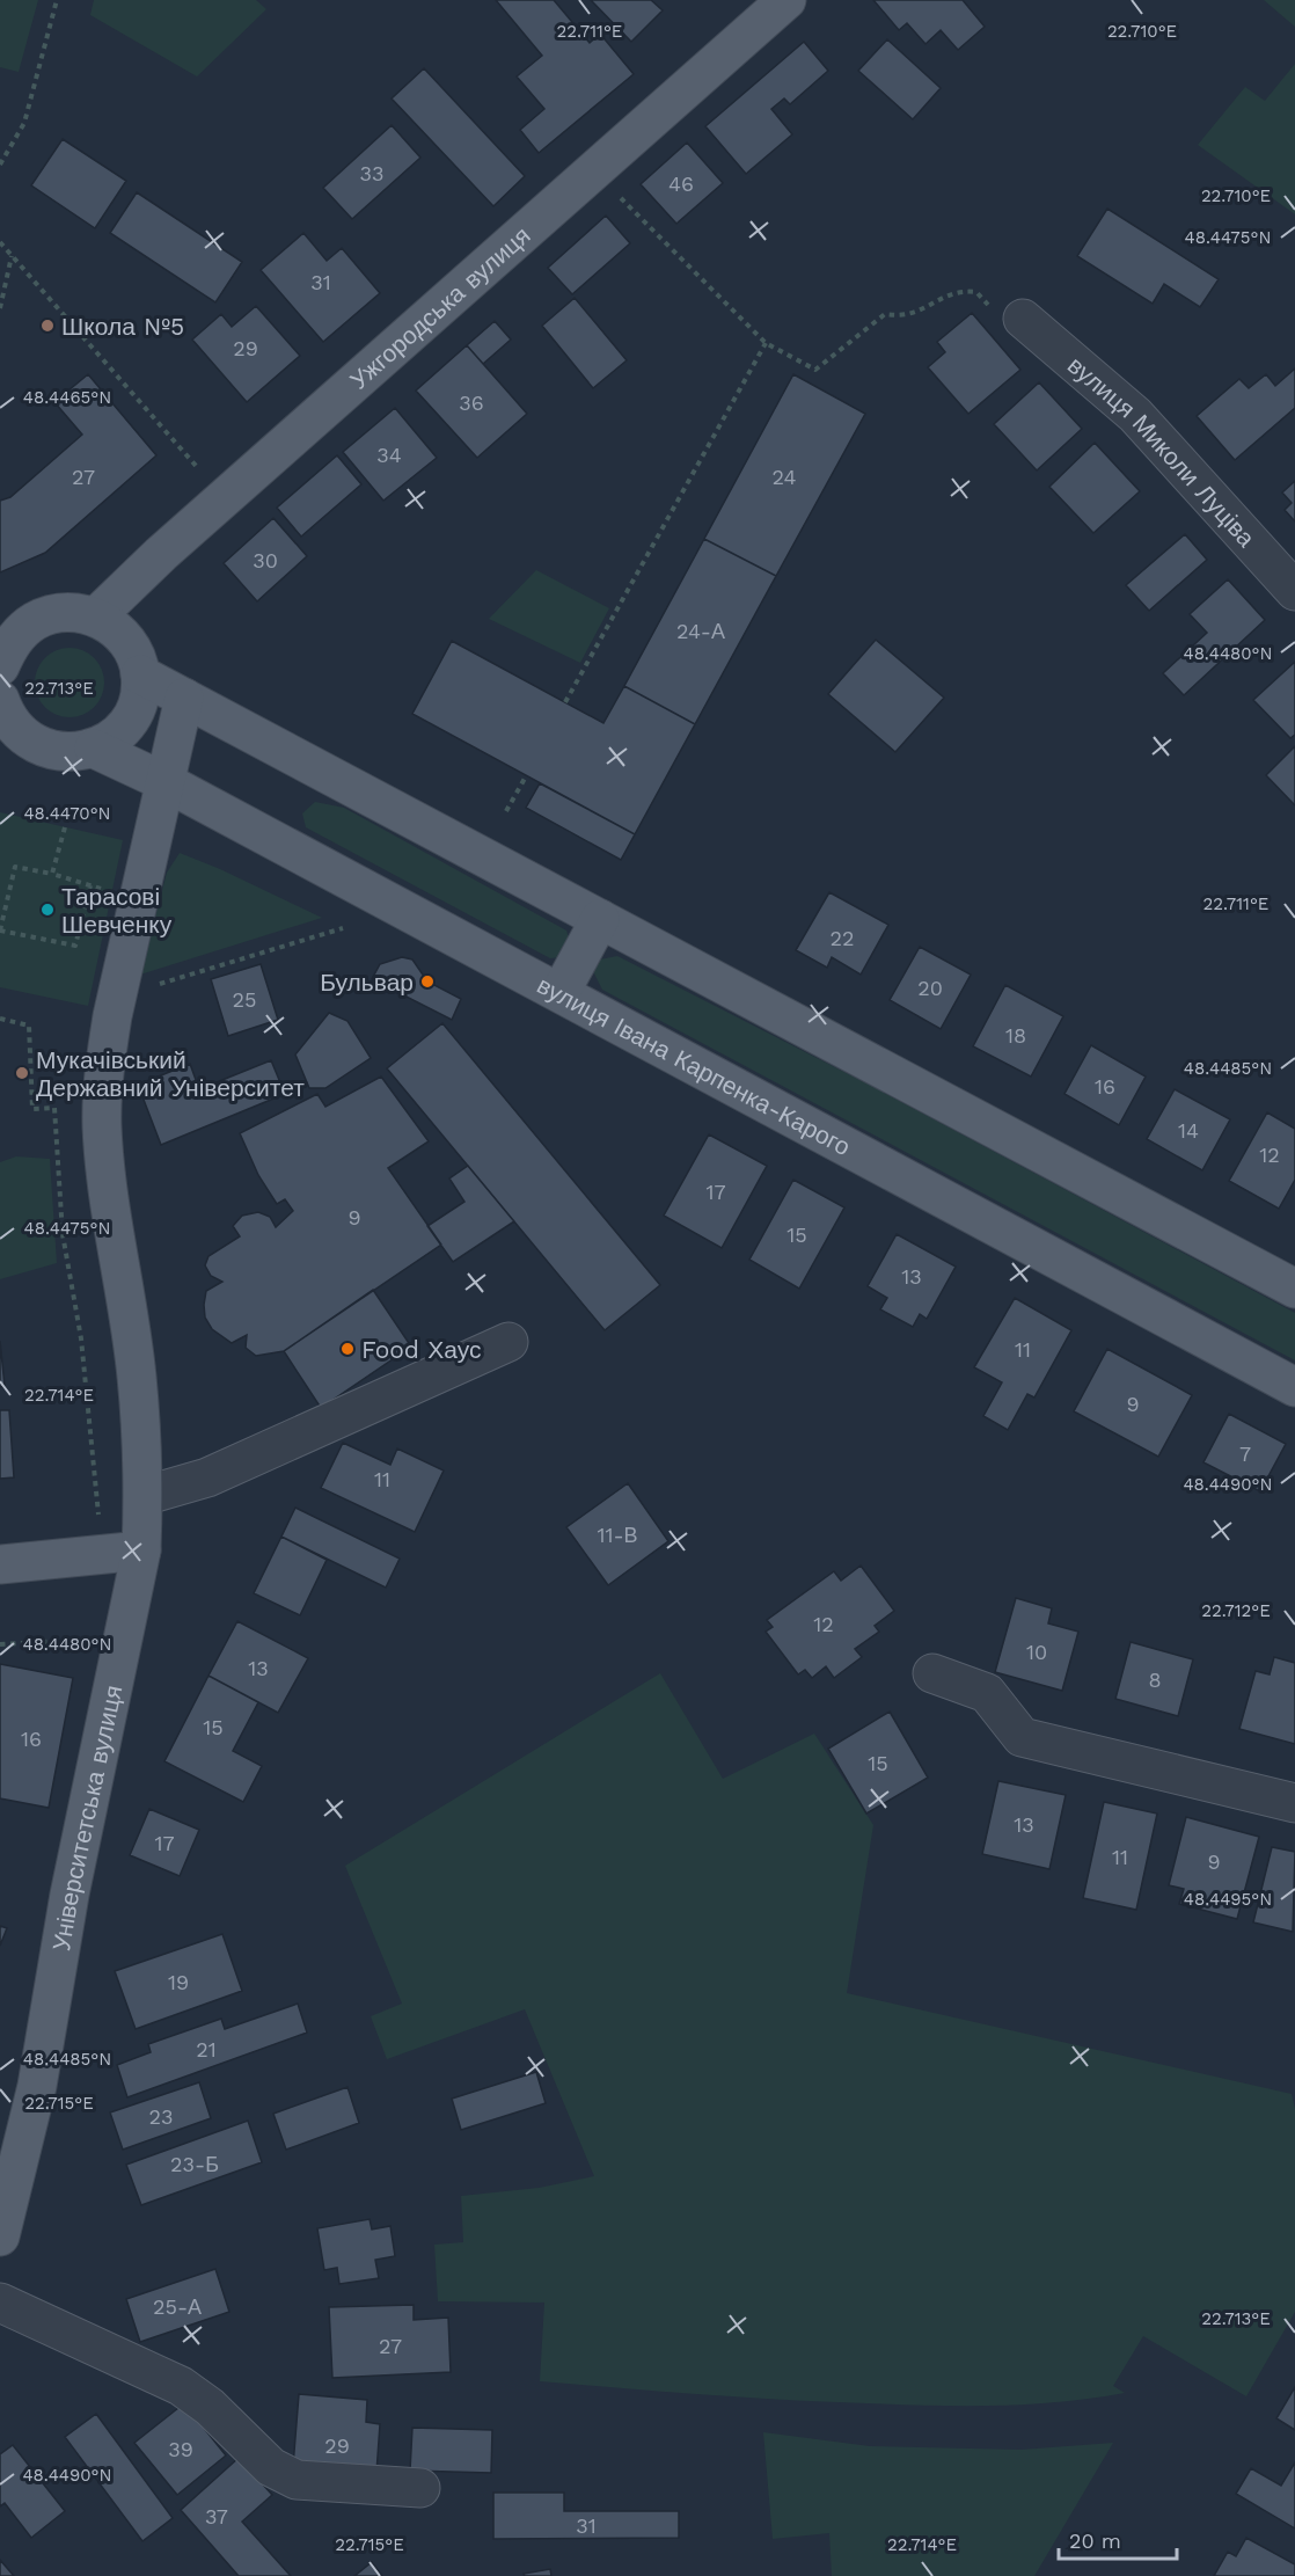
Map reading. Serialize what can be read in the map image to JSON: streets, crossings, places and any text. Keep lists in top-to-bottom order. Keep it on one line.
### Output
{"streets":{"main road":["Ужгородська вулиця","вулиця Івана Карпенка-Карого","Університетська вулиця"],"street":["вулиця Миколи Луціва"]},"crossings":[["вулиця Івана Карпенка-Карого","Університетська вулиця"]],"places":["Школа №5","Тарасові Шевченку","Бульвар","Мукачівський Державний Університет","Food Хаус"],"house_numbers":["33","46","31","29","36","34","27","24","30","24-А","22","20","25","18","16","14","12","17","9","15","13","11","9","7","11","11-В","12","10","13","8","15","16","15","13","17","11","9","19","21","23","23-Б","25-А","27","29","39","37","31"],"scale_bar":"20 m","coordinates":["22.711°E","22.710°E","48.4475°N","48.4465°N","48.4480°N","22.713°E","48.4470°N","48.4485°N","22.714°E","48.4490°N","22.712°E","48.4495°N","22.715°E"]}
